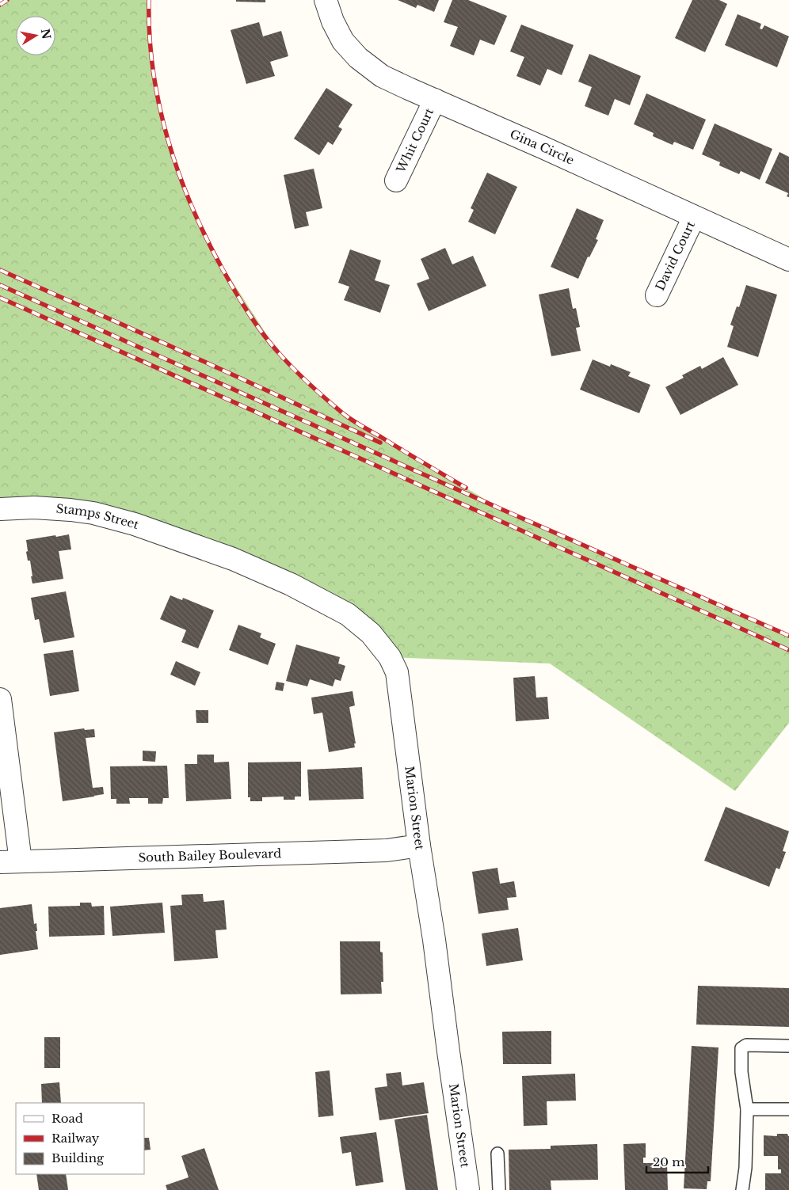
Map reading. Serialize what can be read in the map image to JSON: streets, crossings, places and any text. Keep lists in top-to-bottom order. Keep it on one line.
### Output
{"streets":{"street":["Whit Court","Gina Circle","David Court","Stamps Street","Marion Street","South Bailey Boulevard"]},"crossings":[["Whit Court","Gina Circle"],["Gina Circle","David Court"],["Stamps Street","Marion Street"],["Marion Street","South Bailey Boulevard"]],"legend":["Road","Railway","Building"],"scale_bar":"20 m","north":"right"}
